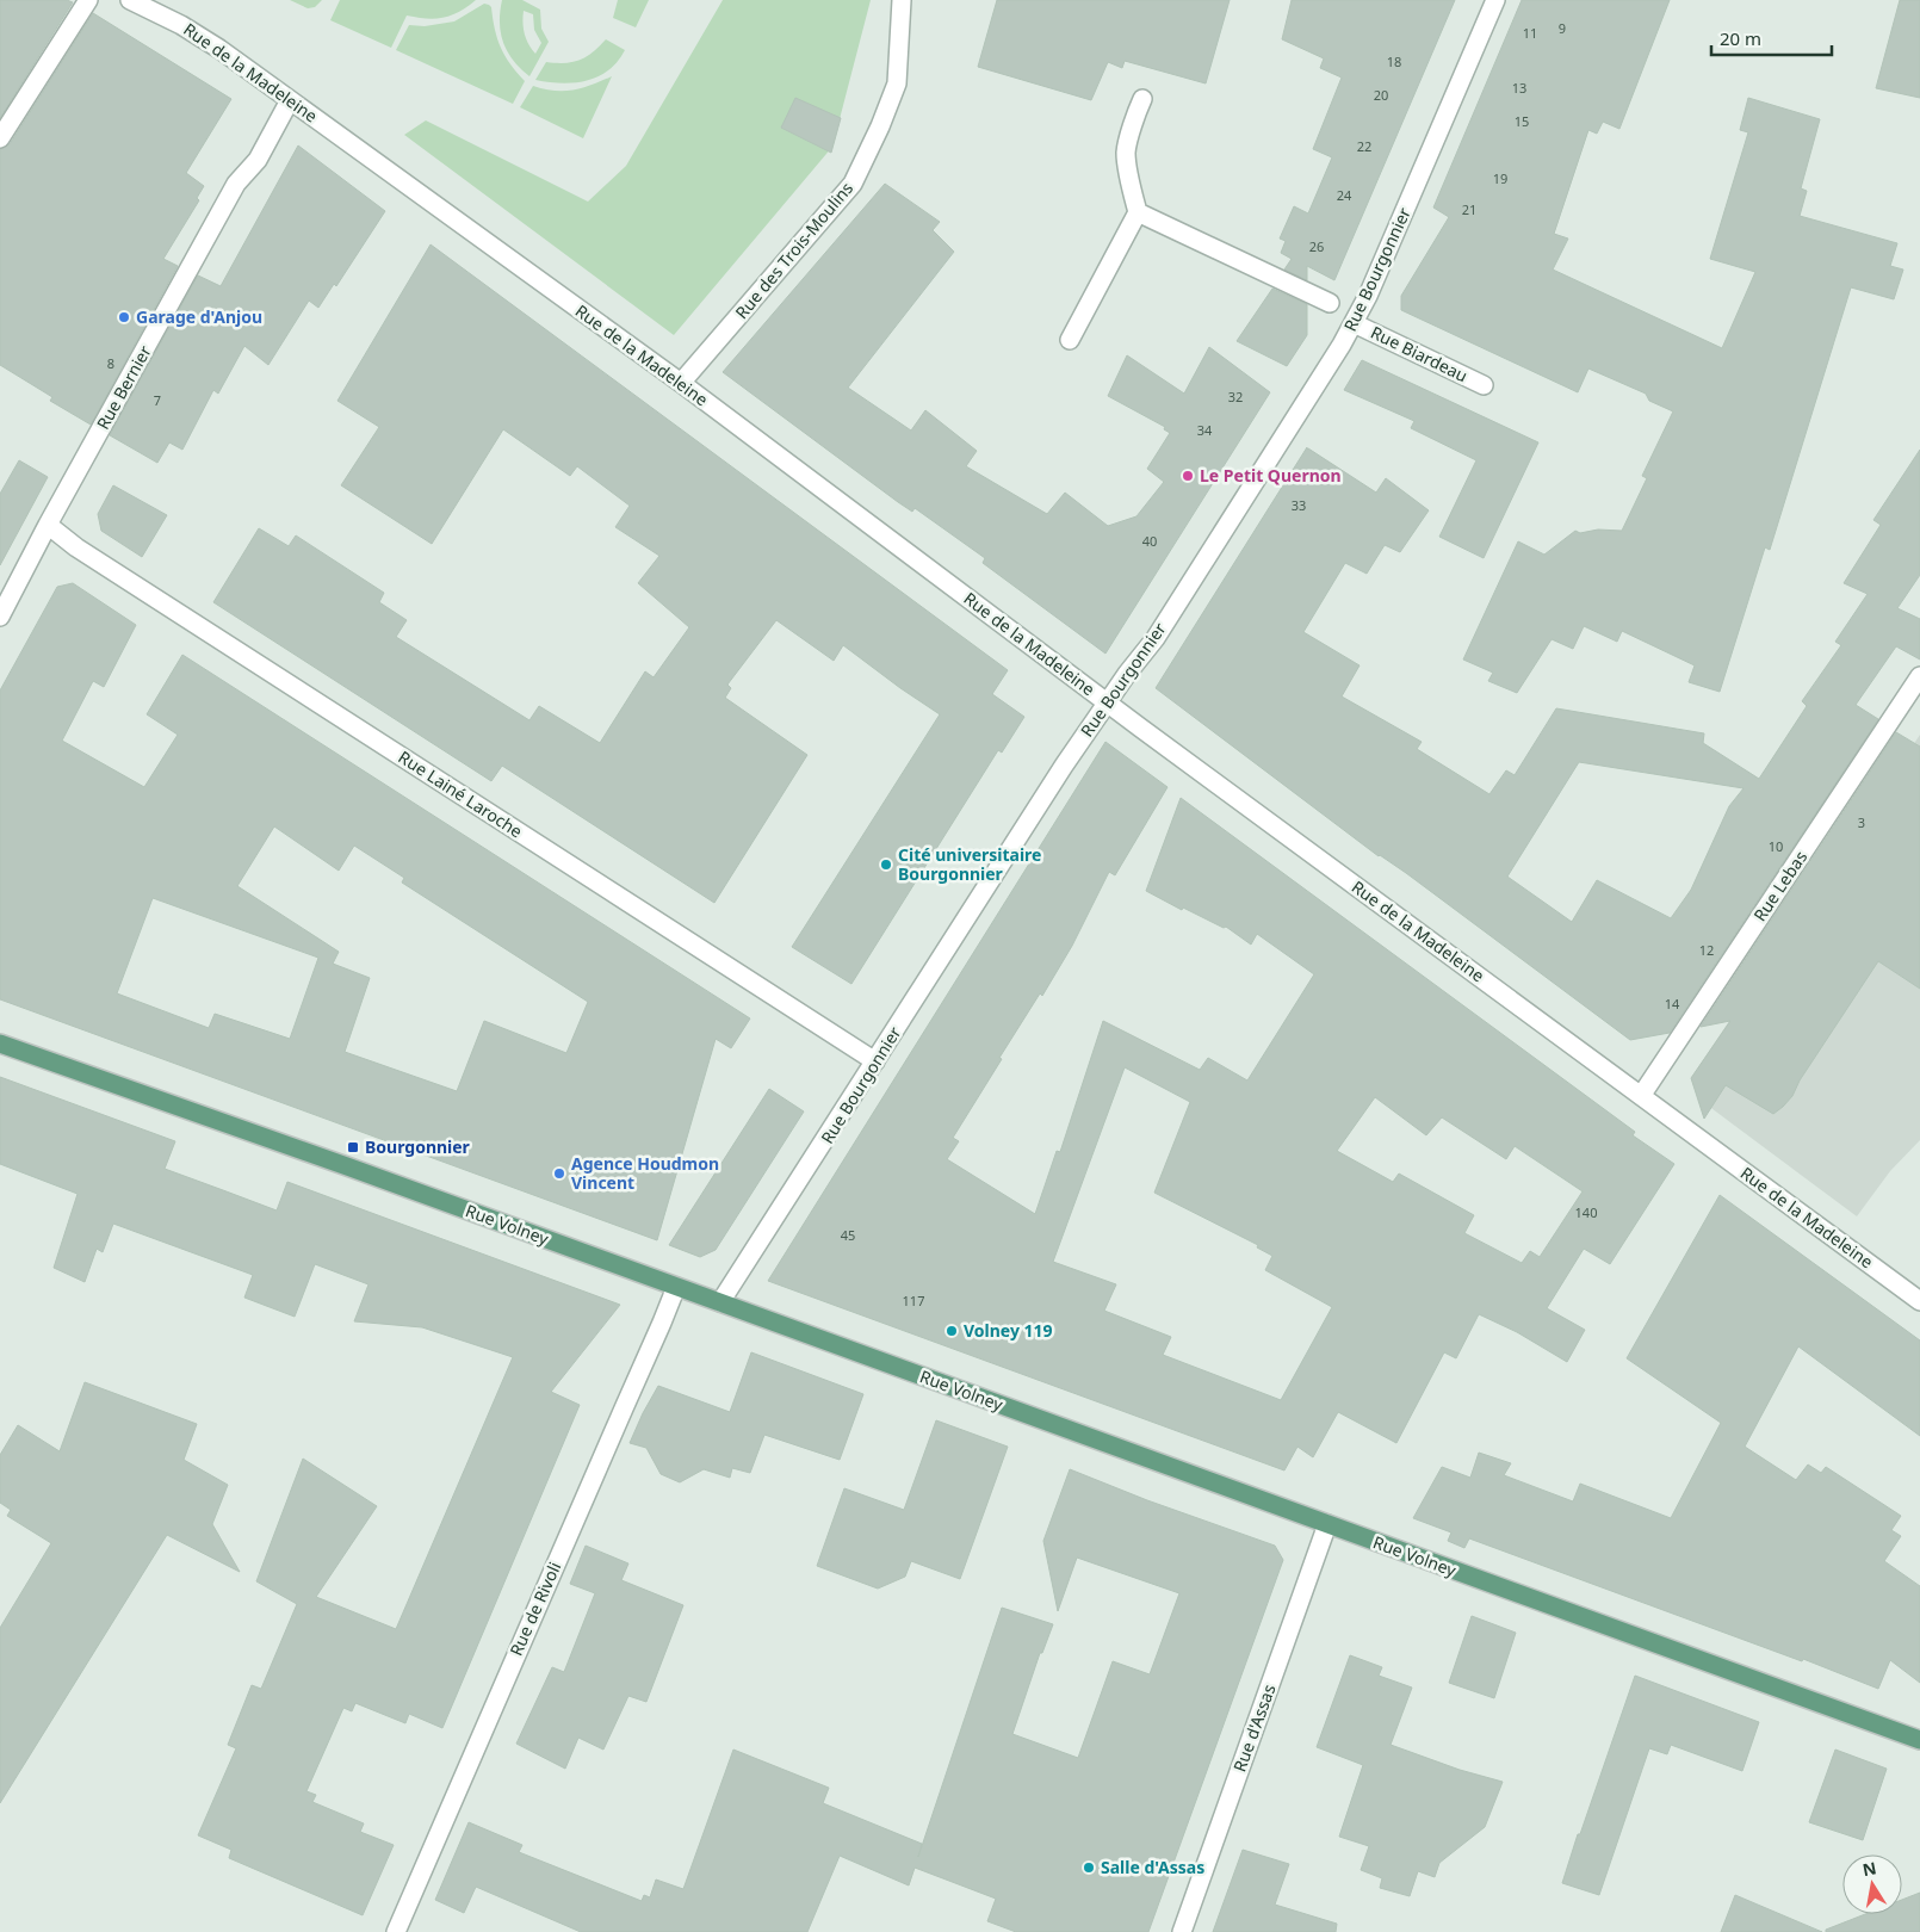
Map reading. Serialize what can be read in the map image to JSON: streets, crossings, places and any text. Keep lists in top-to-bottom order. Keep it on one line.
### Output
{"streets":{"main road":["Rue Volney"],"street":["Rue de la Madeleine","Rue des Trois-Moulins","Rue Bourgonnier","Rue Biardeau","Rue Bernier","Rue Lainé Laroche","Rue Lebas","Rue de Rivoli","Rue d'Assas"]},"crossings":[["Rue de la Madeleine","Rue des Trois-Moulins"],["Rue de la Madeleine","Rue Bourgonnier"],["Rue de la Madeleine","Rue Bernier"],["Rue de la Madeleine","Rue Lebas"],["Rue Bourgonnier","Rue Biardeau"],["Rue Bourgonnier","Rue Lainé Laroche"],["Rue Bourgonnier","Rue Volney"],["Rue Bernier","Rue Lainé Laroche"],["Rue Volney","Rue de Rivoli"],["Rue Volney","Rue d'Assas"]],"places":{"other":["Garage d'Anjou","Le Petit Quernon","Cité universitaire Bourgonnier","Agence Houdmon Vincent","Volney 119","Salle d'Assas"],"transit":["Bourgonnier"]},"house_numbers":["9","11","18","13","20","15","22","19","24","21","26","8","32","7","34","33","40","3","10","12","14","140","45","117"],"scale_bar":"20 m","north":"top"}
